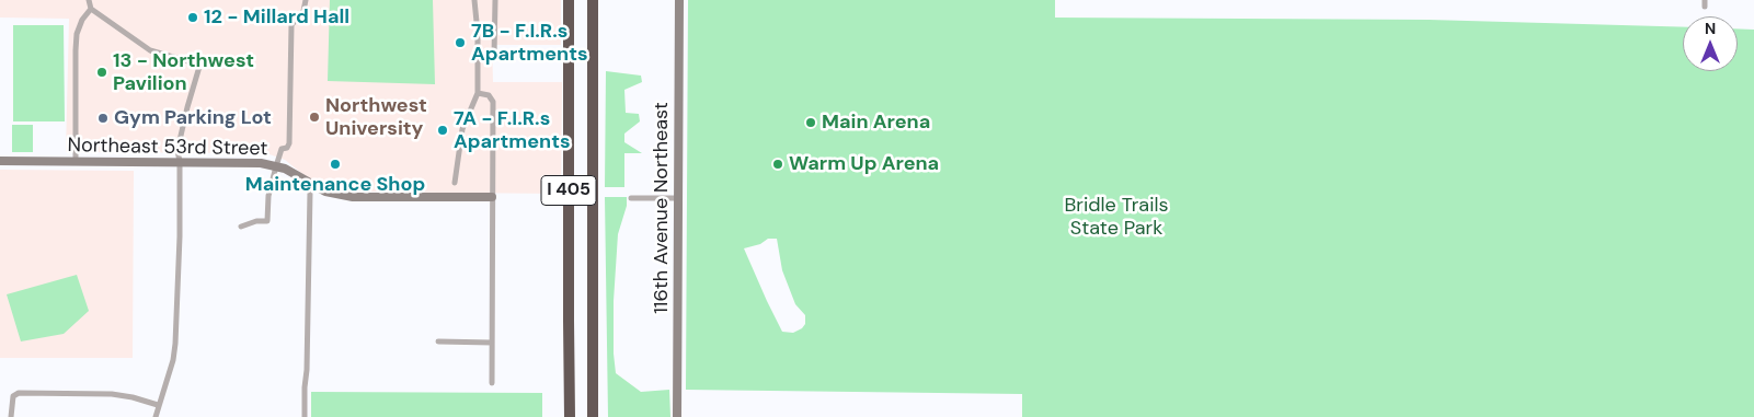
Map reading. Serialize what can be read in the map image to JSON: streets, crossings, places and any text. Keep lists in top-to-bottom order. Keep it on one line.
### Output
{"streets":{"highway":["I 405"],"street":["Northeast 53rd Street","116th Avenue Northeast"]},"parks":["Bridle Trails State Park"],"places":["12 - Millard Hall","7B - F.I.R.s Apartments","13 - Northwest Pavilion","Northwest University","Gym Parking Lot","Main Arena","7A - F.I.R.s Apartments","Maintenance Shop","Warm Up Arena"],"north":"top"}
